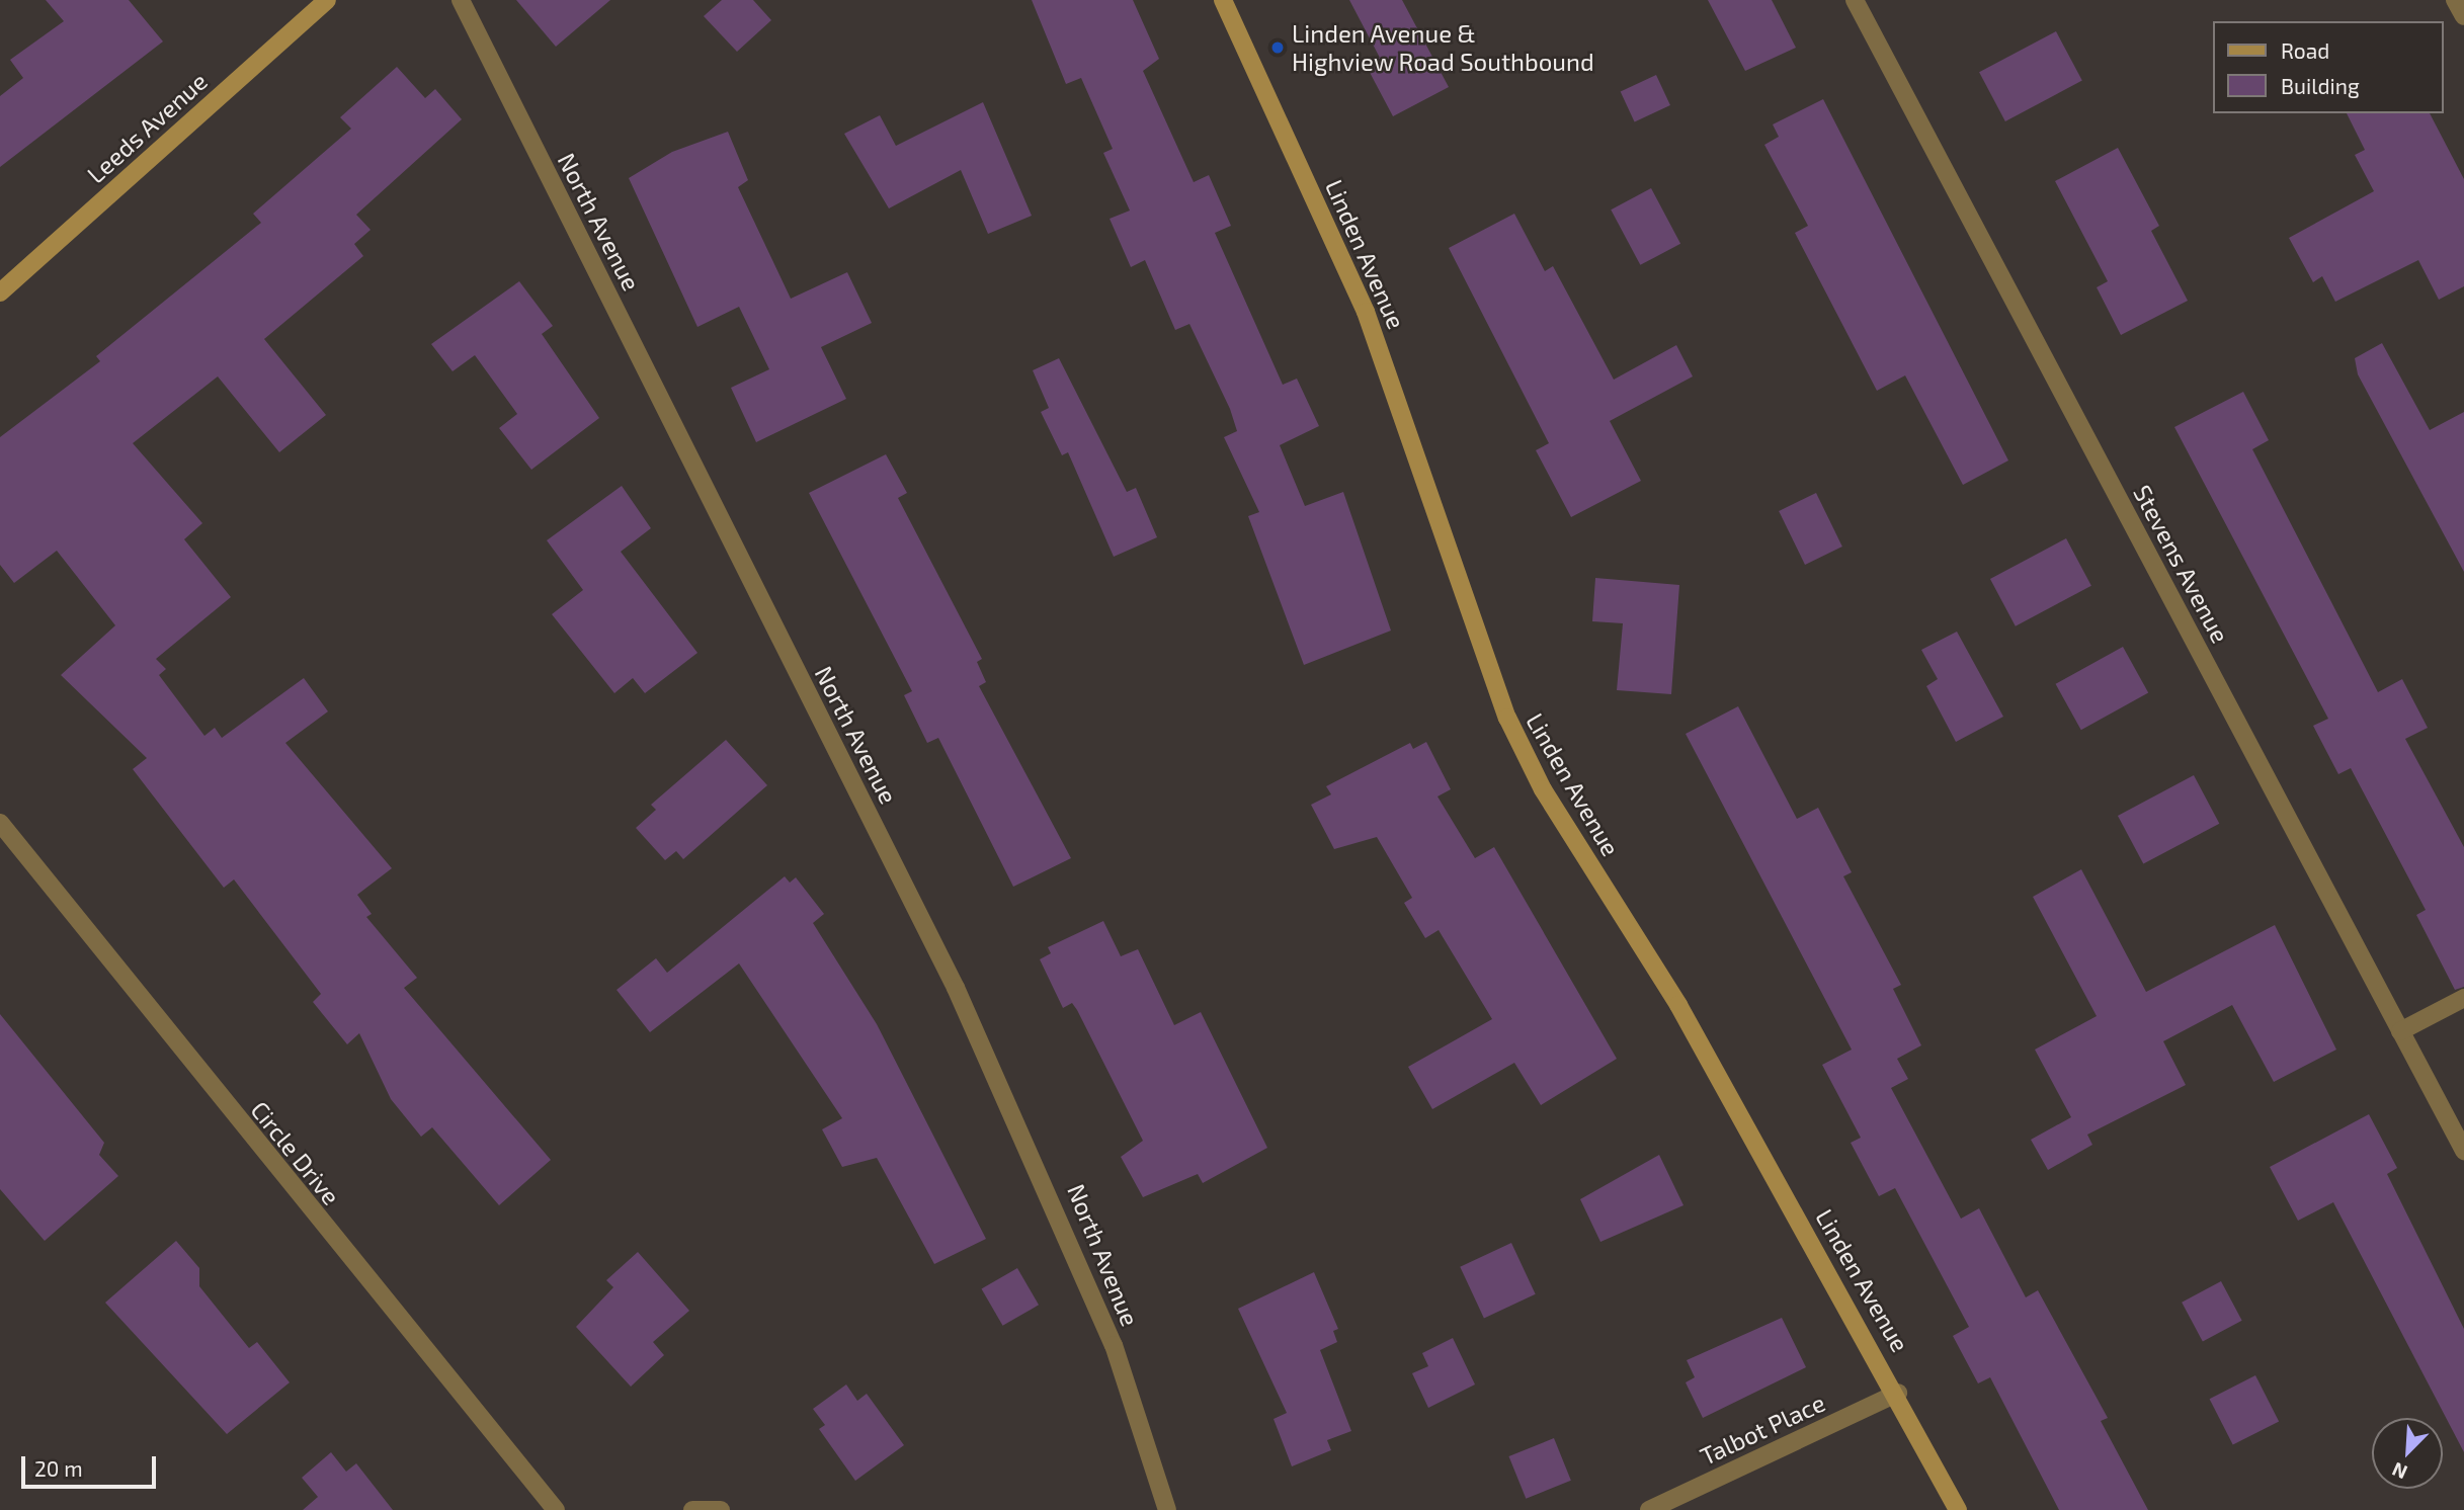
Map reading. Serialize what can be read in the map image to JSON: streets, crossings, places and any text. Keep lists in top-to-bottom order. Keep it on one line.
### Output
{"streets":{"street":["Leeds Avenue","North Avenue","Linden Avenue","Stevens Avenue","Circle Drive","Talbot Place"]},"crossings":[["Linden Avenue","Talbot Place"]],"places":["Linden Avenue & Highview Road Southbound"],"legend":["Road","Building"],"scale_bar":"20 m","north":"bottom left"}
